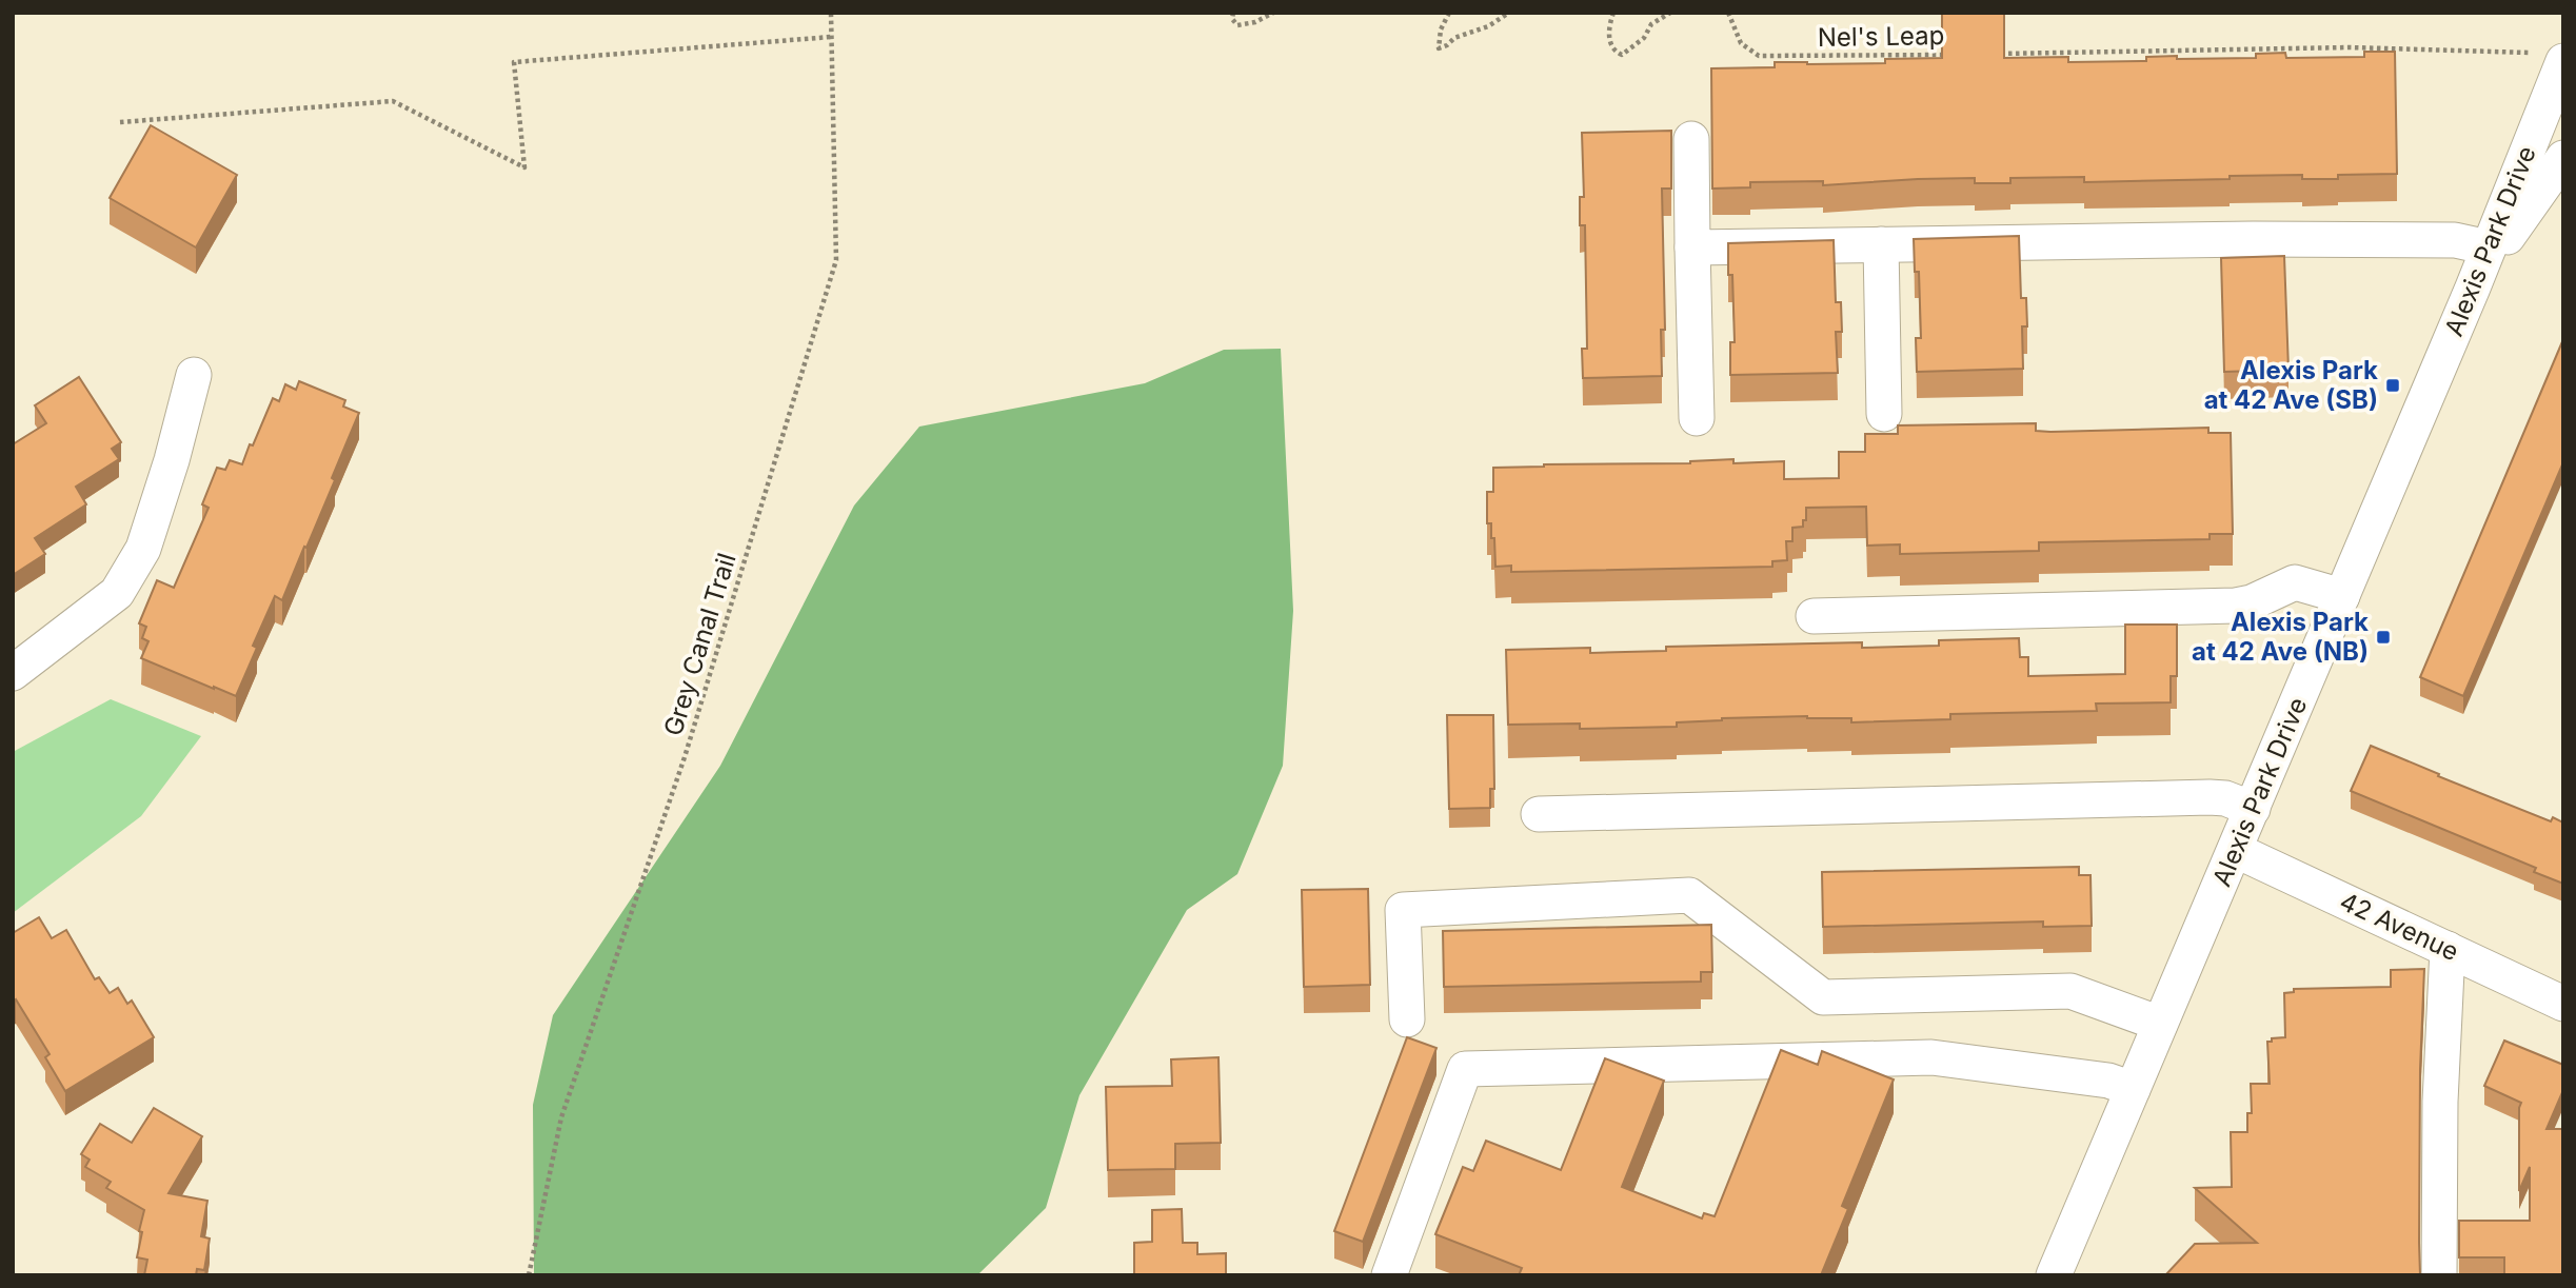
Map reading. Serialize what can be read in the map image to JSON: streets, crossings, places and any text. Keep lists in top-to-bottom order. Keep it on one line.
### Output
{"streets":{"street":["Alexis Park Drive","42 Avenue"],"path":["Nel's Leap","Grey Canal Trail"]},"crossings":[["Alexis Park Drive","42 Avenue"]],"places":{"transit":["Alexis Park at 42 Ave (SB)","Alexis Park at 42 Ave (NB)"]}}
